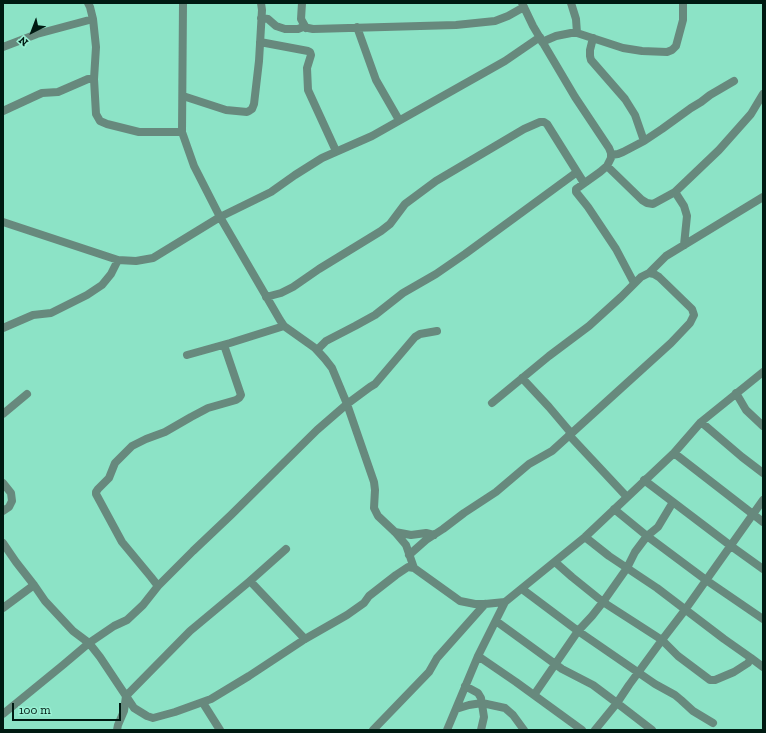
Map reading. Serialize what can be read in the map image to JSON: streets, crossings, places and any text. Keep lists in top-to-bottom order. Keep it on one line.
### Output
{"scale_bar":"100 m","north":"bottom left"}
